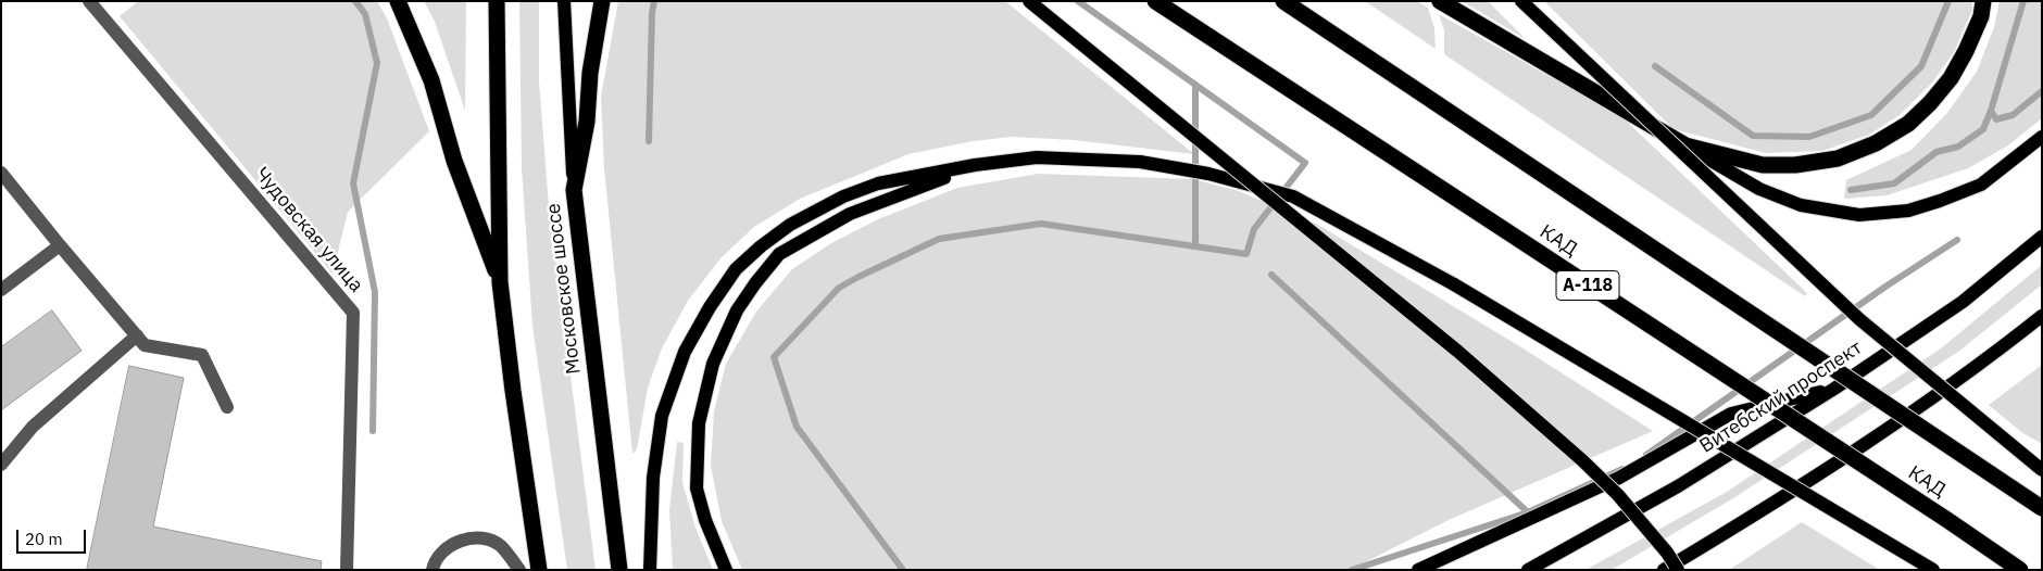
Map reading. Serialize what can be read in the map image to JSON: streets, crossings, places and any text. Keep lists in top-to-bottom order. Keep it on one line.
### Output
{"streets":{"highway":["КАД","А-118","Московское шоссе"],"main road":["Витебский проспект"],"street":["Чудовская улица"]},"scale_bar":"20 m"}
